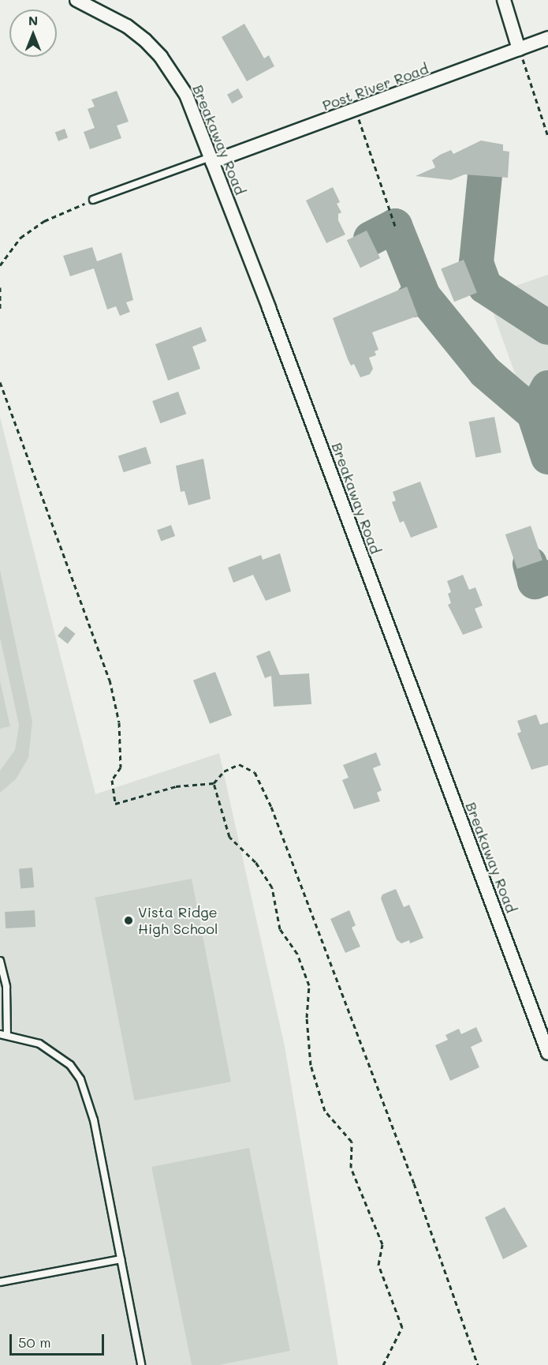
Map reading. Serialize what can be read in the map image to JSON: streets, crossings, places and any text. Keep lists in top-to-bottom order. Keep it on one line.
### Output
{"streets":{"street":["Post River Road","Breakaway Road"]},"crossings":[["Post River Road","Breakaway Road"]],"places":["Vista Ridge High School"],"scale_bar":"50 m","north":"top"}
